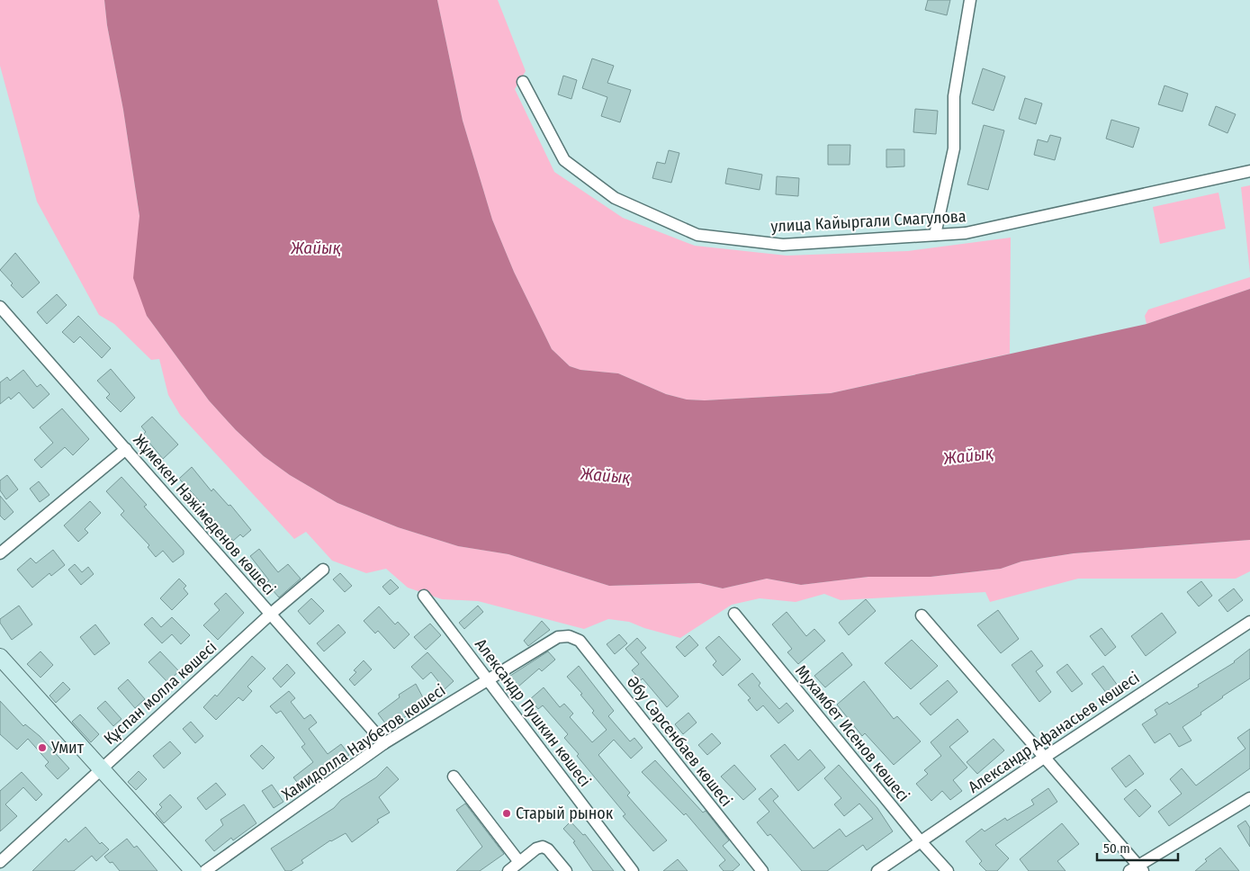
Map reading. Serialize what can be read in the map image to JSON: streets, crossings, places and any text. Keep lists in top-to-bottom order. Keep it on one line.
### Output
{"streets":{"street":["улица Кайыргали Смагулова","Жұмекен Нәжімеденов көшесі","Құспан молла көшесі","Александр Пушкин көшесі","Александр Афанасьев көшесі","Мухамбет Исенов көшесі","Әбу Сәрсенбаев көшесі","Хамидолла Наубетов көшесі"]},"crossings":[["Жұмекен Нәжімеденов көшесі","Құспан молла көшесі"],["Жұмекен Нәжімеденов көшесі","Хамидолла Наубетов көшесі"],["Александр Пушкин көшесі","Хамидолла Наубетов көшесі"],["Александр Афанасьев көшесі","Мухамбет Исенов көшесі"],["Әбу Сәрсенбаев көшесі","Хамидолла Наубетов көшесі"]],"water":["Жайық"],"places":["Умит","Старый рынок"],"scale_bar":"50 m"}
